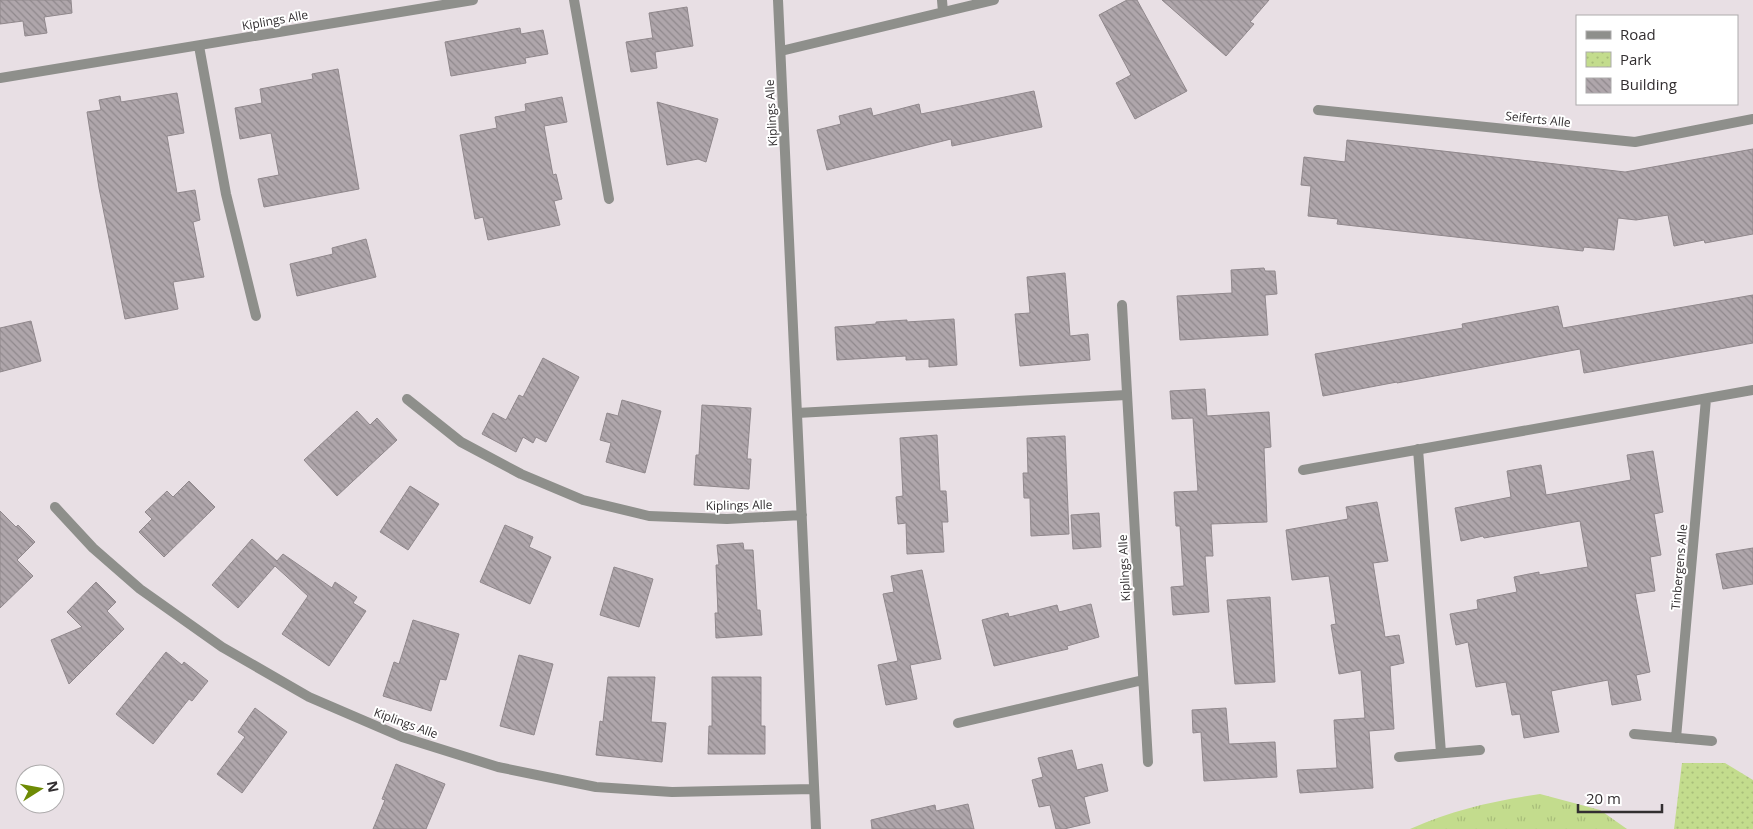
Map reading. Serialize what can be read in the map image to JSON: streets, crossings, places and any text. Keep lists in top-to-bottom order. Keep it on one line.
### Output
{"streets":{"street":["Kiplings Alle","Seiferts Alle","Tinbergens Alle"]},"legend":["Road","Park","Building"],"scale_bar":"20 m","north":"right"}
